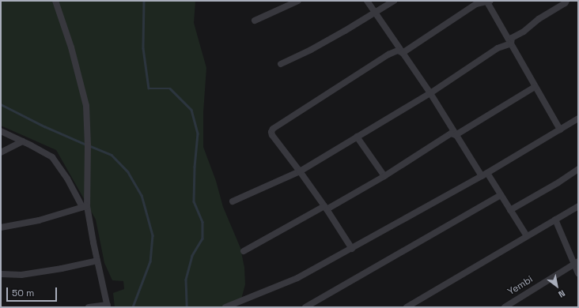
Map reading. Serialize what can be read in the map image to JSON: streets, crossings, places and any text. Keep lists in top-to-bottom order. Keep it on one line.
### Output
{"streets":{"street":["Yembi"]},"scale_bar":"50 m","north":"bottom right"}
